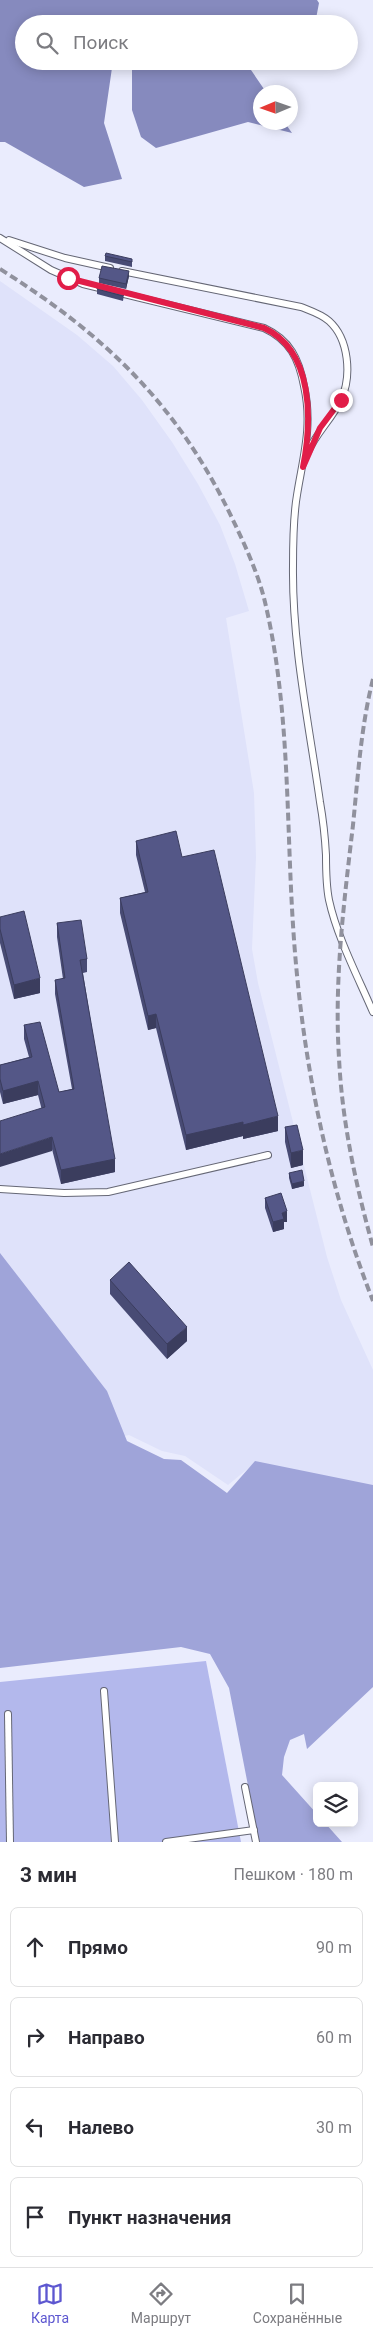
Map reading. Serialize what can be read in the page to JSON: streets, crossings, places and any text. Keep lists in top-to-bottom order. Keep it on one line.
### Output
{"north":"left","page":{"search":"Поиск","heading":["3 мин","Пешком · 180 m"],"list":[["Прямо","90 m"],["Направо","60 m"],["Налево","30 m"],"Пункт назначения"],"nav":["Карта","Маршрут","Сохранённые"]}}
